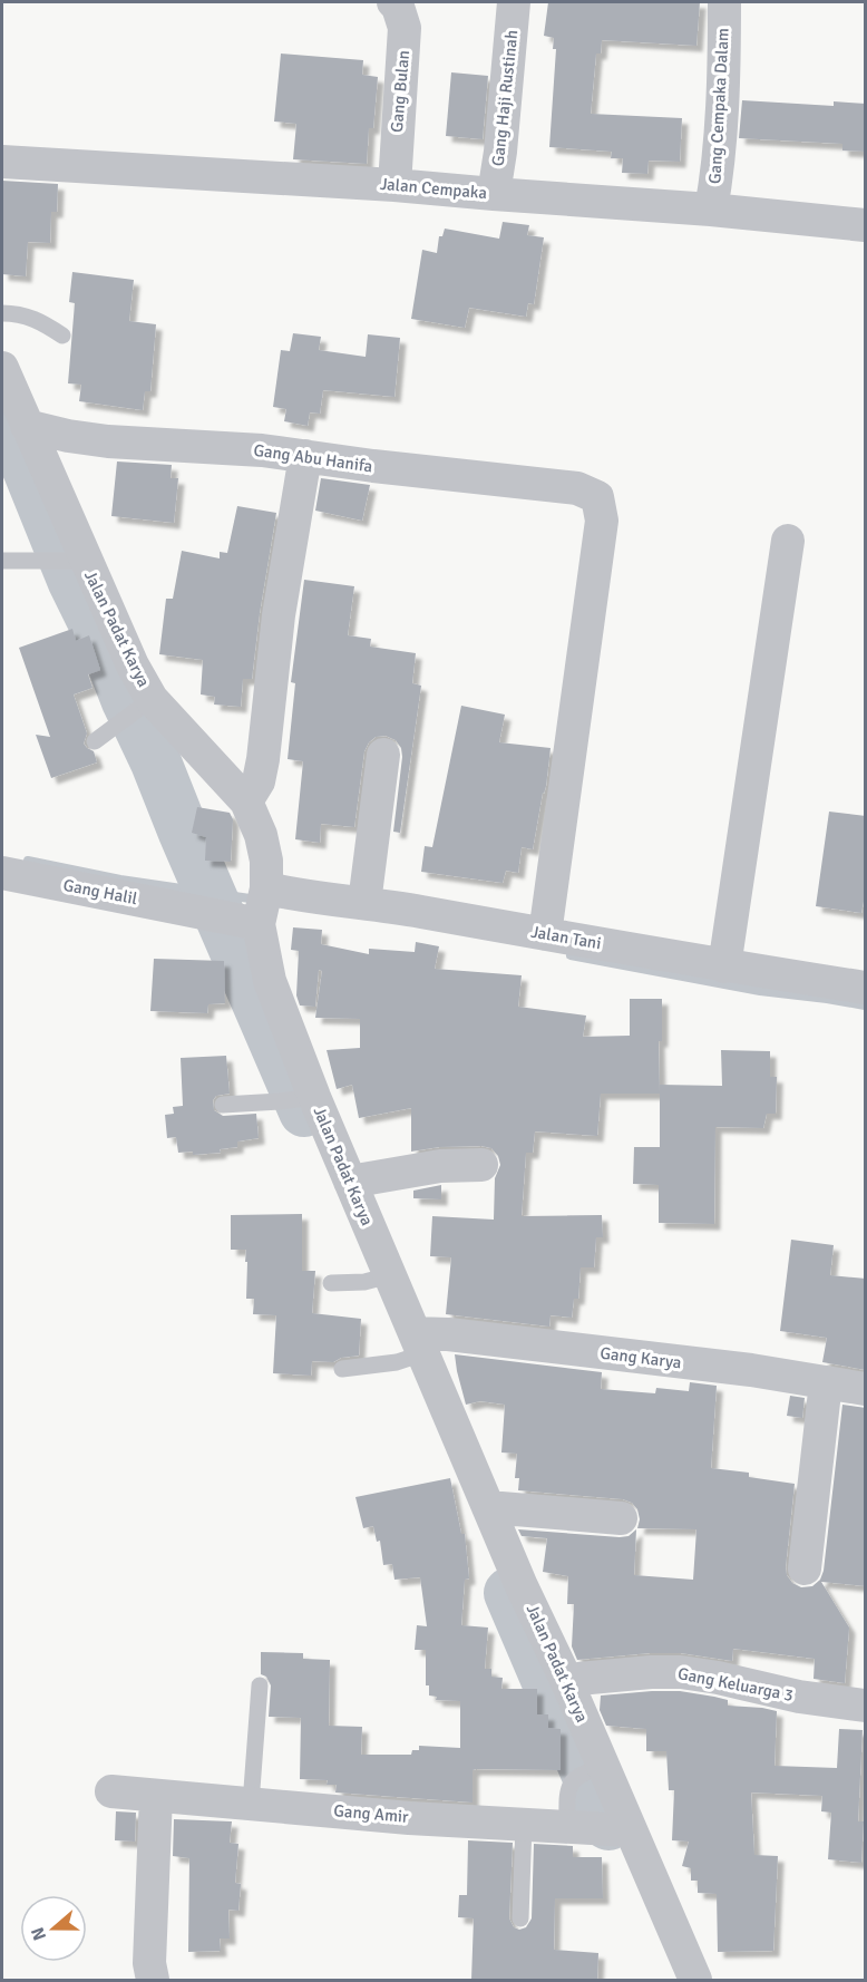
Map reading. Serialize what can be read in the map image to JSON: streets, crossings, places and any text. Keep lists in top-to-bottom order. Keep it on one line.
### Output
{"streets":{"street":["Gang Bulan","Gang Haji Rustinah","Gang Cempaka Dalam","Jalan Cempaka","Gang Abu Hanifa","Jalan Padat Karya","Gang Halil","Jalan Tani","Gang Karya","Gang Keluarga 3","Gang Amir"]},"crossings":[["Gang Bulan","Jalan Cempaka"],["Gang Haji Rustinah","Jalan Cempaka"],["Gang Cempaka Dalam","Jalan Cempaka"],["Gang Abu Hanifa","Jalan Padat Karya"],["Gang Abu Hanifa","Jalan Tani"],["Jalan Padat Karya","Gang Halil"],["Jalan Padat Karya","Jalan Tani"],["Jalan Padat Karya","Gang Karya"],["Jalan Padat Karya","Gang Keluarga 3"],["Jalan Padat Karya","Gang Amir"],["Gang Halil","Jalan Tani"]],"north":"left"}
